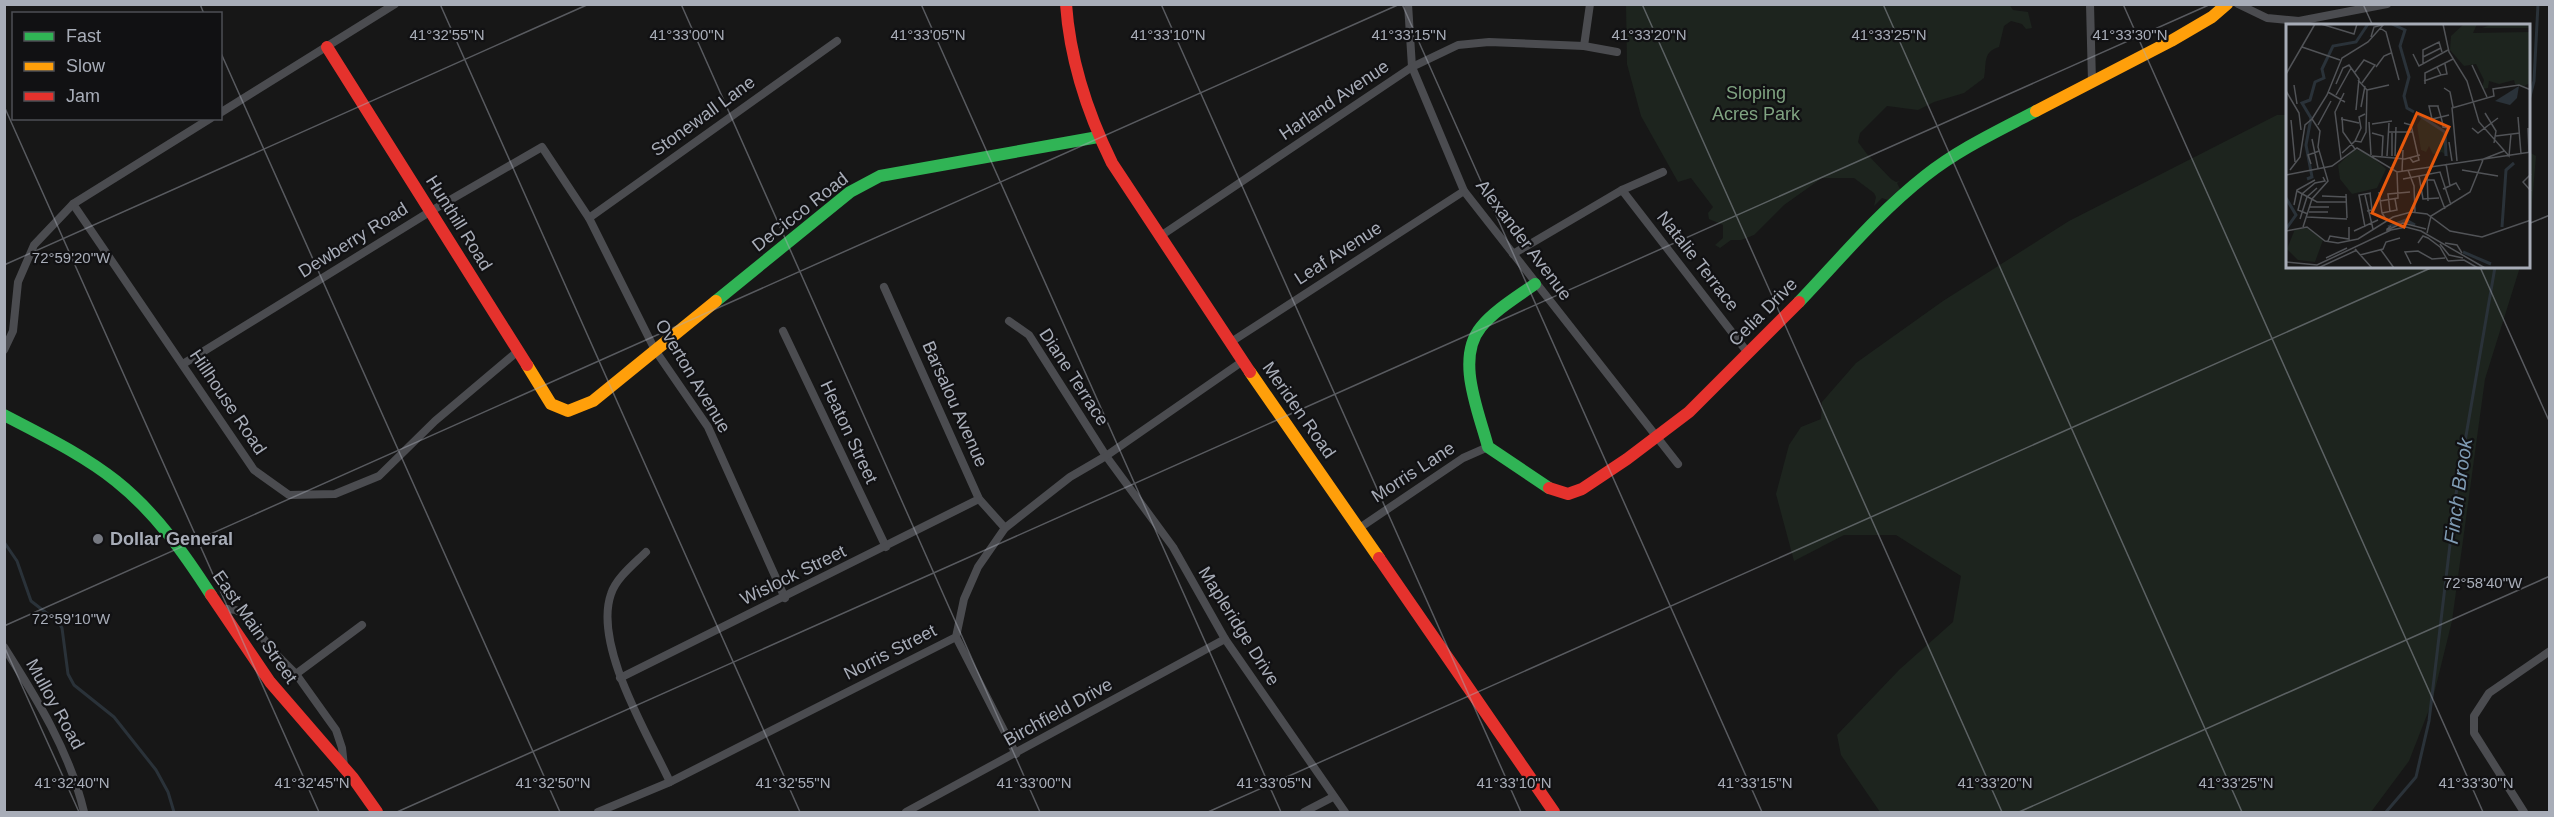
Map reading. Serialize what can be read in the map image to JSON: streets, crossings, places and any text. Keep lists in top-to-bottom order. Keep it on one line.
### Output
{"streets":{"street":["Harland Avenue","Stonewall Lane","DeCicco Road","Hunthill Road","Dewberry Road","Alexander Avenue","Leaf Avenue","Natalie Terrace","Celia Drive","Overton Avenue","Diane Terrace","Hillhouse Road","Barsalou Avenue","Meriden Road","Heaton Street","Morris Lane","Wislock Street","Mapleridge Drive","East Main Street","Norris Street","Mulloy Road","Birchfield Drive"]},"crossings":[["Harland Avenue","Alexander Avenue"],["Harland Avenue","Meriden Road"],["Stonewall Lane","Overton Avenue"],["DeCicco Road","Hunthill Road"],["DeCicco Road","Overton Avenue"],["DeCicco Road","Meriden Road"],["Hunthill Road","Dewberry Road"],["Hunthill Road","Hillhouse Road"],["Dewberry Road","Overton Avenue"],["Dewberry Road","Hillhouse Road"],["Alexander Avenue","Leaf Avenue"],["Alexander Avenue","Celia Drive"],["Leaf Avenue","Meriden Road"],["Natalie Terrace","Celia Drive"],["Celia Drive","Morris Lane"],["Overton Avenue","Wislock Street"],["Diane Terrace","Mapleridge Drive"],["Diane Terrace","Norris Street"],["Barsalou Avenue","Wislock Street"],["Barsalou Avenue","Norris Street"],["Meriden Road","Morris Lane"],["Meriden Road","Norris Street"],["Heaton Street","Wislock Street"],["Mapleridge Drive","Norris Street"],["Mapleridge Drive","Birchfield Drive"]],"water":["Finch Brook"],"parks":["Sloping Acres Park"],"places":["Dollar General"],"legend":["Fast","Slow","Jam"],"coordinates":["41°32'55\"N","41°33'00\"N","41°33'05\"N","41°33'10\"N","41°33'15\"N","41°33'20\"N","41°33'25\"N","41°33'30\"N","72°59'20\"W","72°58'40\"W","72°59'10\"W","41°32'40\"N","41°32'45\"N","41°32'50\"N"]}
